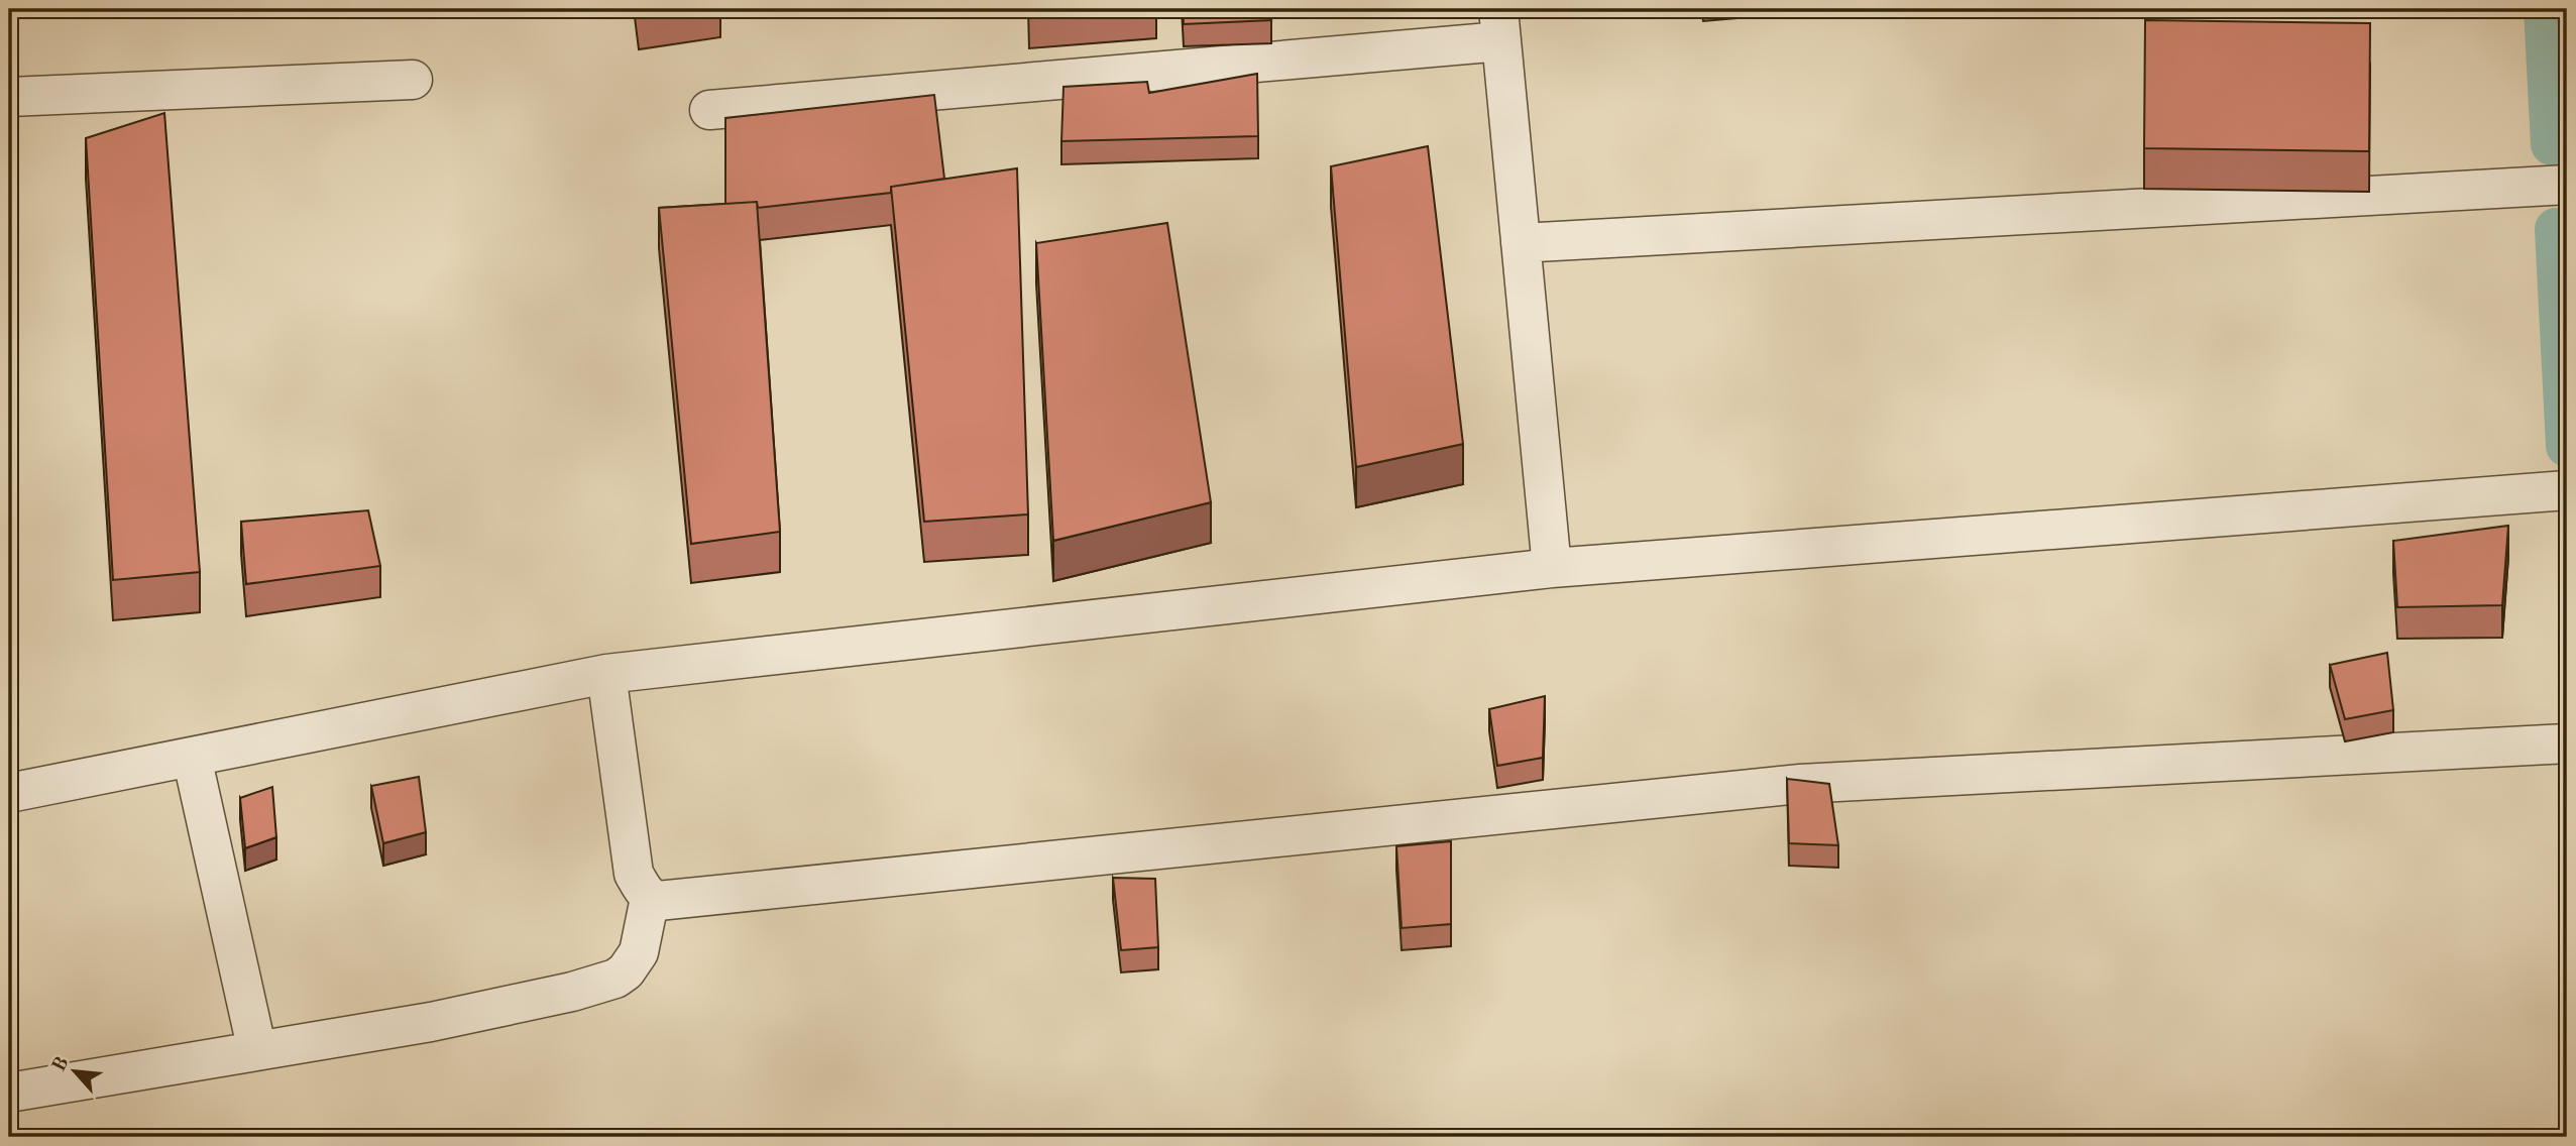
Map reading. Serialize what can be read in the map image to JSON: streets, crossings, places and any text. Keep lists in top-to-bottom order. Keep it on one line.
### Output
{"north":"top left"}
